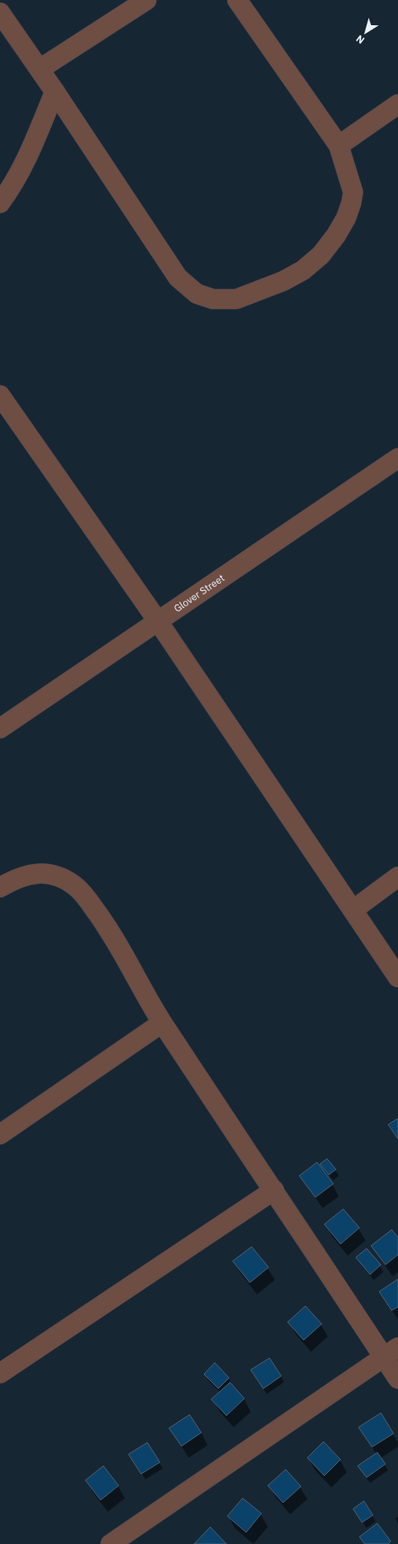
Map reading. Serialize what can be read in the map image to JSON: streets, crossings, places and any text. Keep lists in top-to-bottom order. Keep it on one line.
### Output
{"streets":{"street":["Glover Street"]},"north":"bottom left"}
